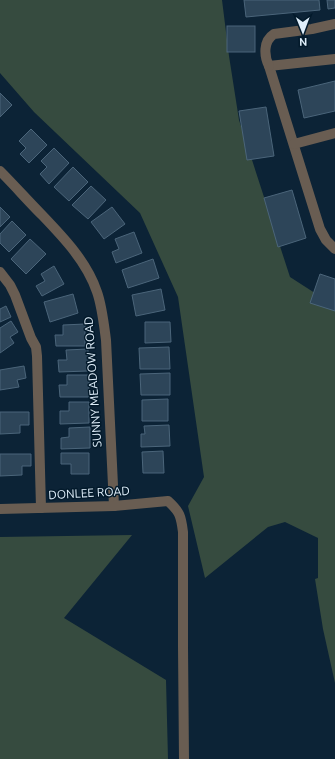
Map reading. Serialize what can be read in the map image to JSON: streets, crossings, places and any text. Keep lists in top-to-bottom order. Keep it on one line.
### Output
{"streets":{"street":["SUNNY MEADOW ROAD","DONLEE ROAD"]},"crossings":[["SUNNY MEADOW ROAD","DONLEE ROAD"]],"north":"bottom"}
